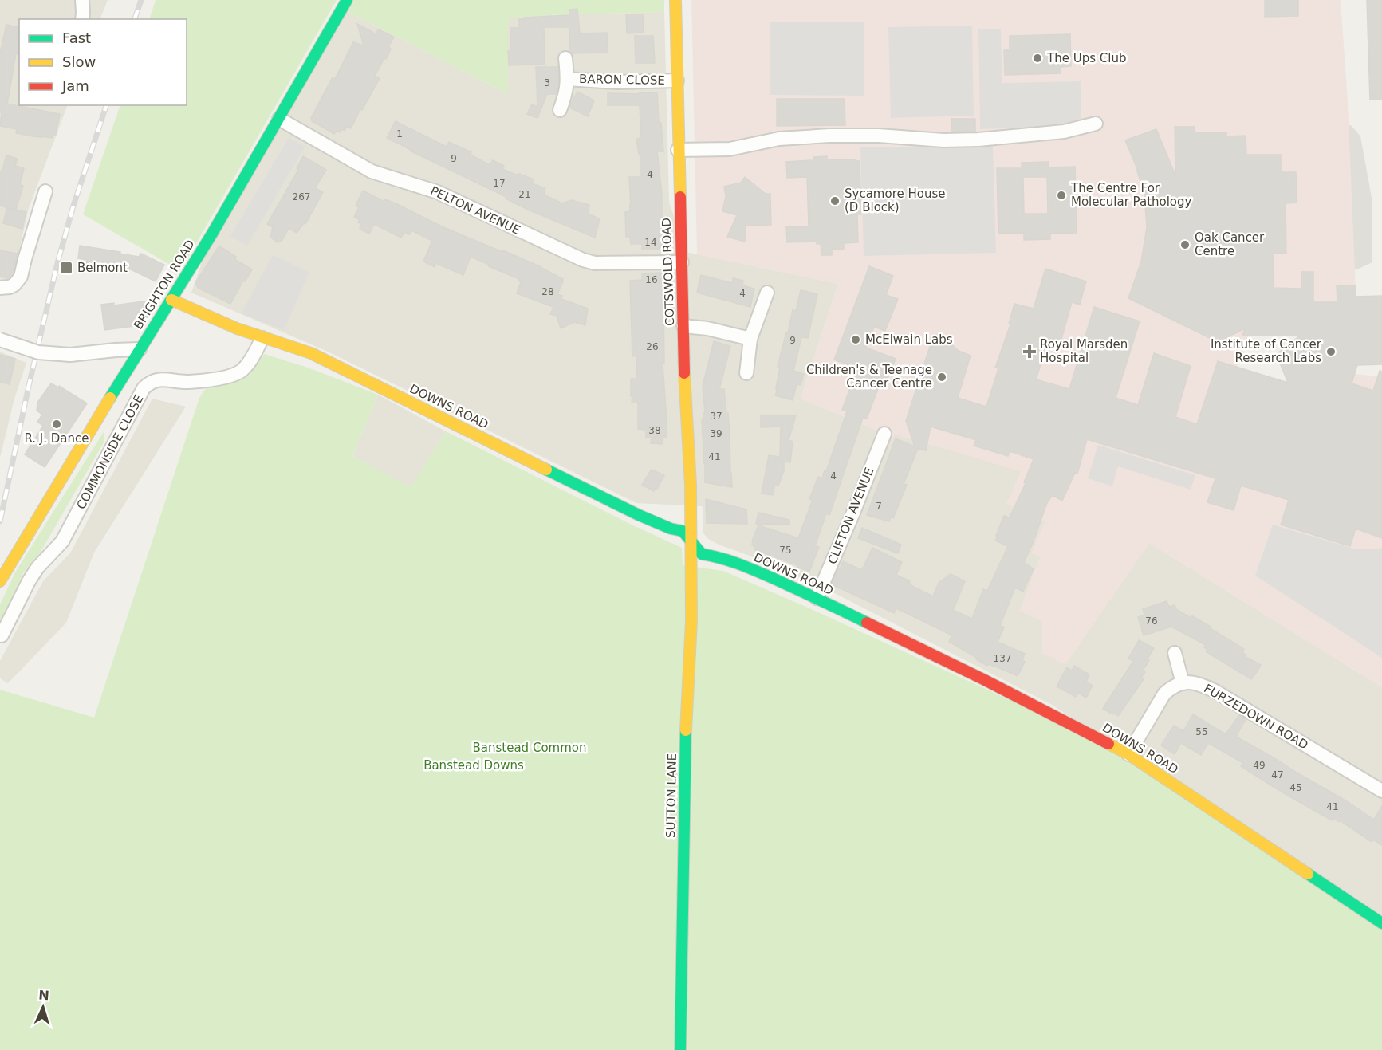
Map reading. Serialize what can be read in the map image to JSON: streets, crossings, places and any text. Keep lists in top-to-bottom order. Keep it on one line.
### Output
{"streets":{"main road":["COTSWOLD ROAD","BRIGHTON ROAD","DOWNS ROAD","SUTTON LANE"],"street":["BARON CLOSE","PELTON AVENUE","COMMONSIDE CLOSE","CLIFTON AVENUE","FURZEDOWN ROAD"]},"crossings":[["BARON CLOSE","COTSWOLD ROAD"],["PELTON AVENUE","COTSWOLD ROAD"],["PELTON AVENUE","BRIGHTON ROAD"],["COTSWOLD ROAD","DOWNS ROAD"],["COTSWOLD ROAD","SUTTON LANE"],["BRIGHTON ROAD","DOWNS ROAD"],["DOWNS ROAD","COMMONSIDE CLOSE"],["DOWNS ROAD","CLIFTON AVENUE"],["DOWNS ROAD","SUTTON LANE"]],"parks":["Banstead Common","Banstead Downs"],"places":{"other":["The Ups Club","The Centre For Molecular Pathology","Sycamore House (D Block)","Oak Cancer Centre","McElwain Labs","Institute of Cancer Research Labs","Children's & Teenage Cancer Centre","R. J. Dance"],"transit":["Belmont"],"health":["Royal Marsden Hospital"]},"house_numbers":["3","1","9","4","17","21","267","14","16","28","4","9","26","37","38","39","41","4","7","75","76","137","55","49","47","45","41"],"legend":["Fast","Slow","Jam"],"north":"top"}
